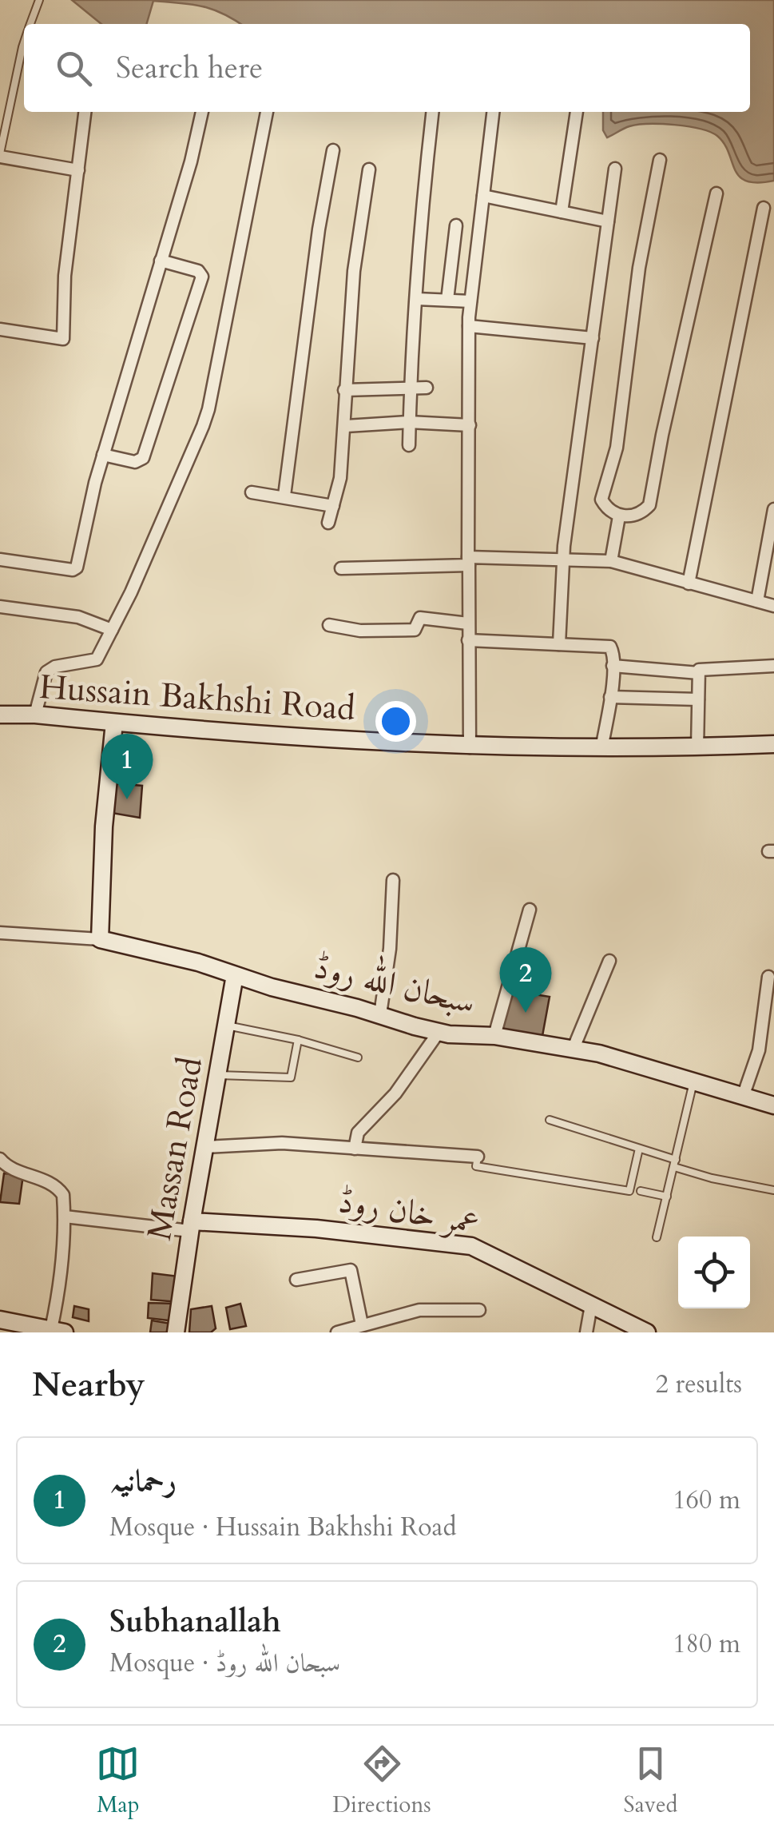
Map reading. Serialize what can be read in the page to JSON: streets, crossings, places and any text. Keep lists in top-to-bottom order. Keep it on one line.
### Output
{"streets":{"street":["Hussain Bakhshi Road","سبحان اللہ روڈ","Massan Road","عمر خان روڈ"]},"crossings":[["سبحان اللہ روڈ","Massan Road"],["Massan Road","عمر خان روڈ"]],"page":{"search":"Search here","pins":["1","2"],"heading":["Nearby","2 results"],"list":[{"mark":"1","name":"رحمانیہ","note":"Mosque · Hussain Bakhshi Road","value":"160 m"},{"mark":"2","name":"Subhanallah","note":"Mosque · سبحان اللہ روڈ","value":"180 m"}],"nav":["Map","Directions","Saved"]}}
